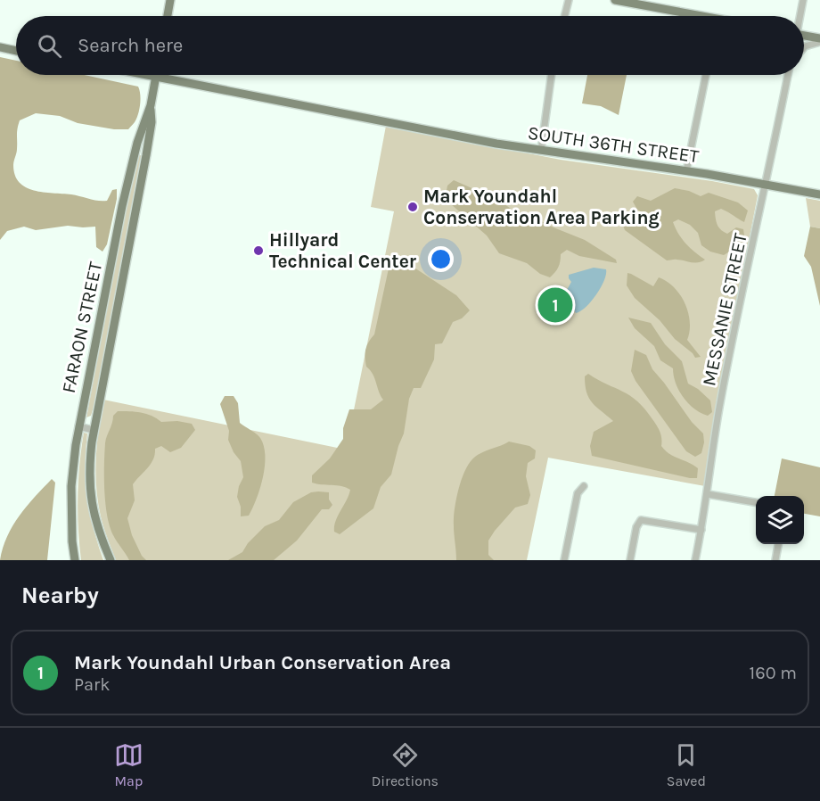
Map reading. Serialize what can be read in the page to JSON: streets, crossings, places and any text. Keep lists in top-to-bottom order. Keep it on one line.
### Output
{"streets":{"main road":["SOUTH 36TH STREET","FARAON STREET"],"street":["MESSANIE STREET"]},"crossings":[["SOUTH 36TH STREET","MESSANIE STREET"],["SOUTH 36TH STREET","FARAON STREET"]],"places":["Mark Youndahl Conservation Area Parking","Hillyard Technical Center"],"page":{"search":"Search here","pins":"1","heading":"Nearby","list":[{"mark":"1","name":"Mark Youndahl Urban Conservation Area","note":"Park","value":"160 m"}],"nav":["Map","Directions","Saved"]}}
